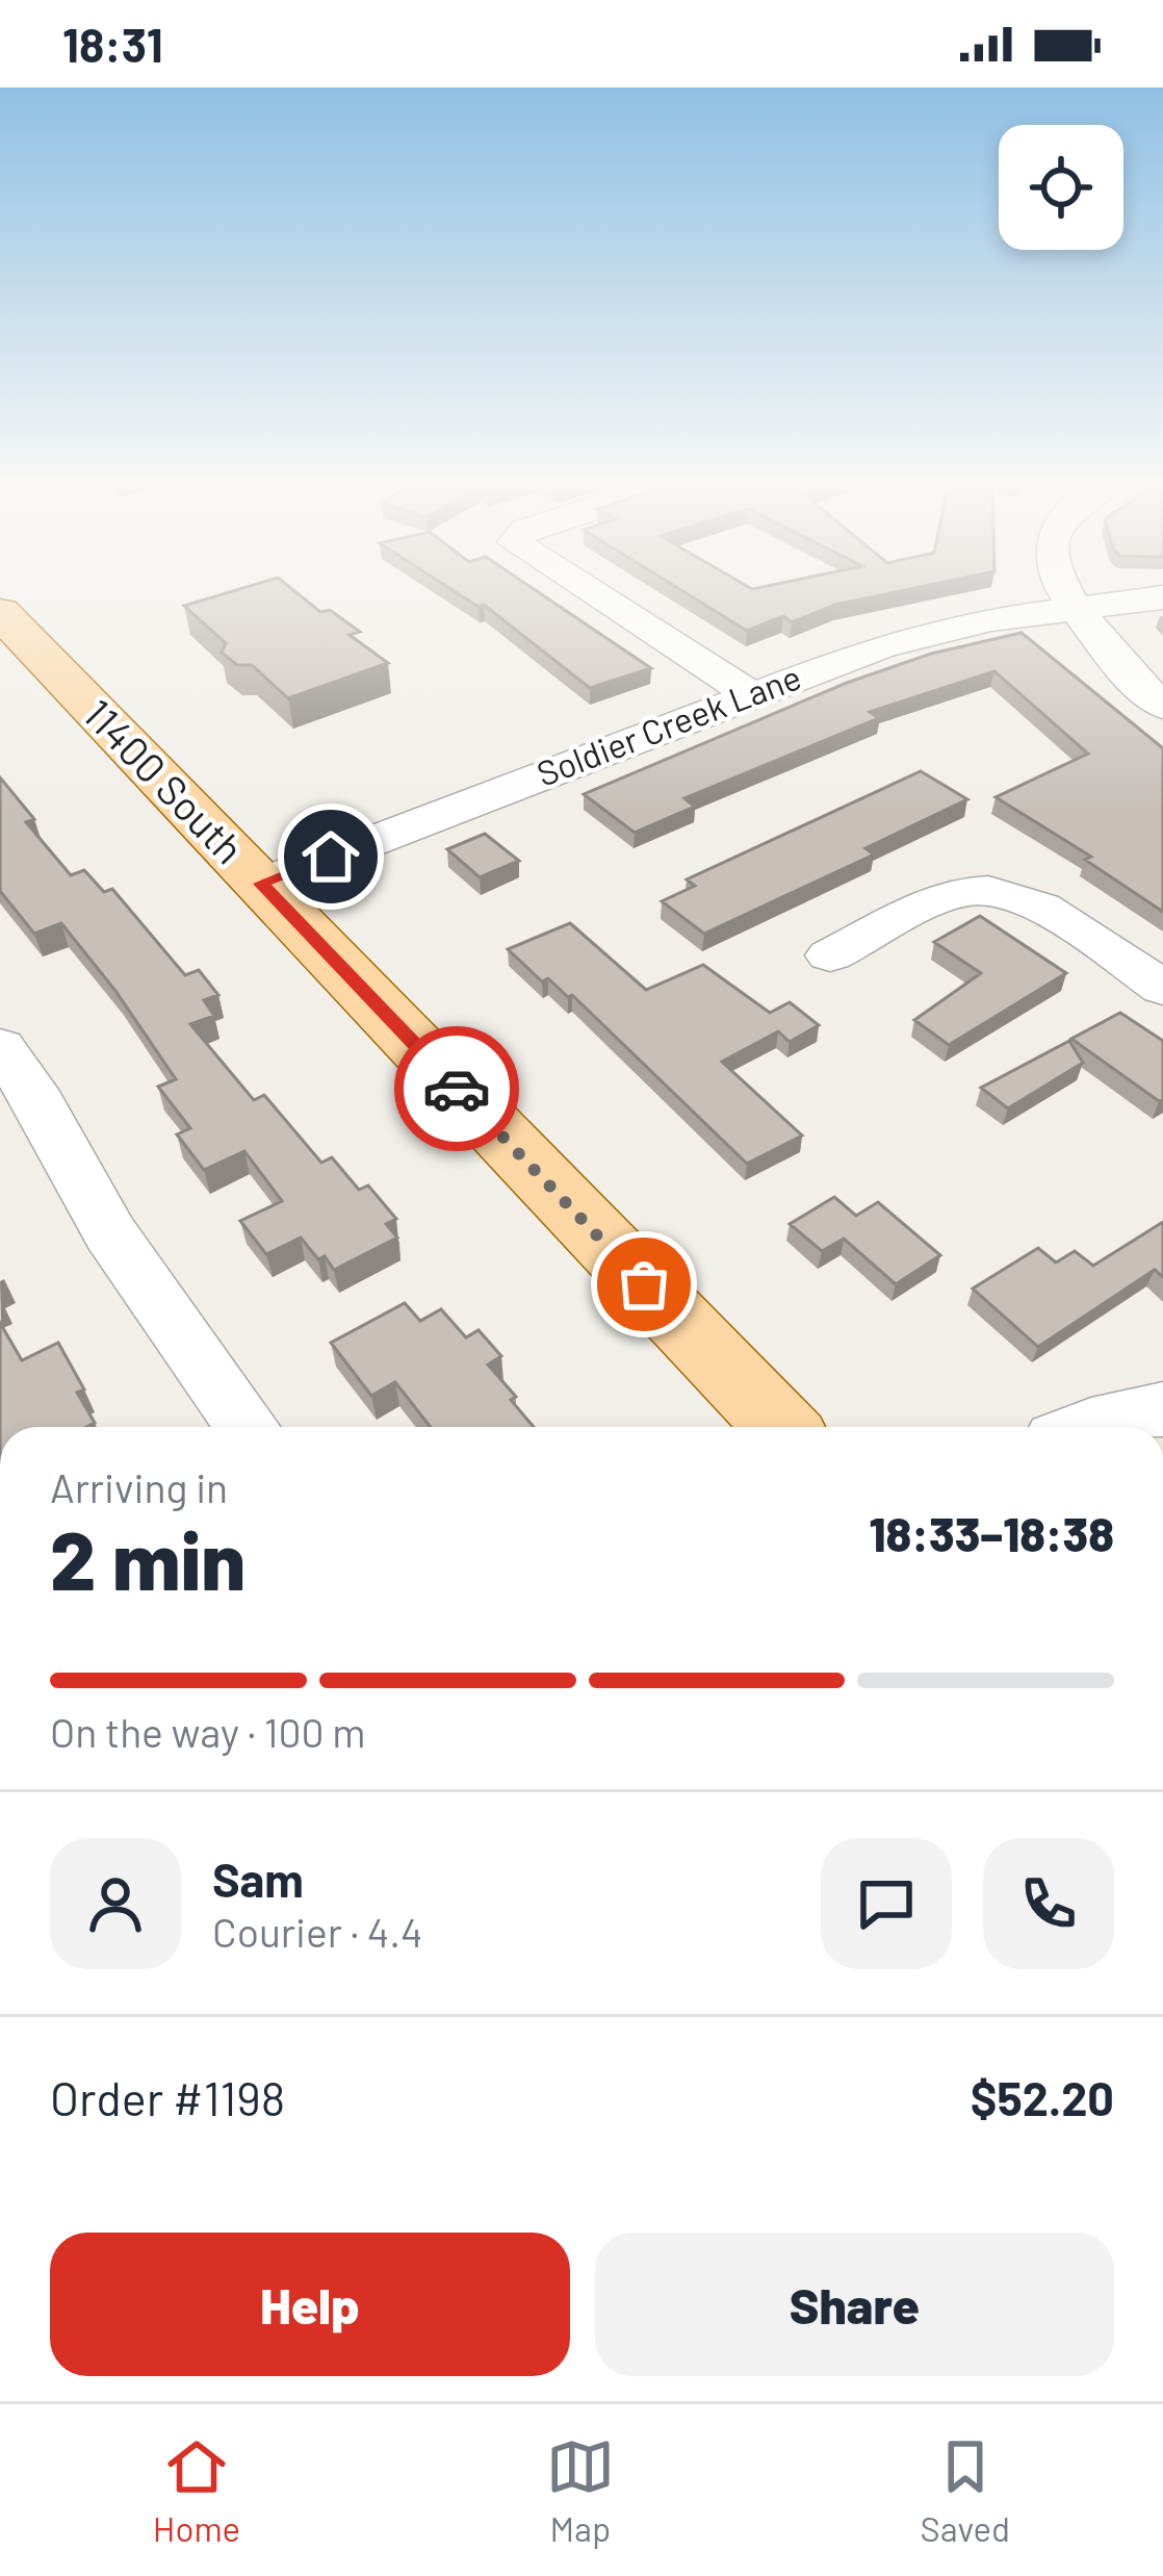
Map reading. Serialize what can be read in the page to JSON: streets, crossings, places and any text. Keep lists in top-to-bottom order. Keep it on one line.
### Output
{"streets":{"main road":["11400 South"],"street":["Soldier Creek Lane"]},"crossings":[["Soldier Creek Lane","11400 South"]],"page":{"status":"18:31","heading":["2 min","Arriving in","18:33–18:38"],"panel":["Sam","Courier · 4.4","Order #1198","$52.20"],"bar":"On the way · 100 m","buttons":["Help","Share"],"tabs":["Home","Map","Saved"]}}
